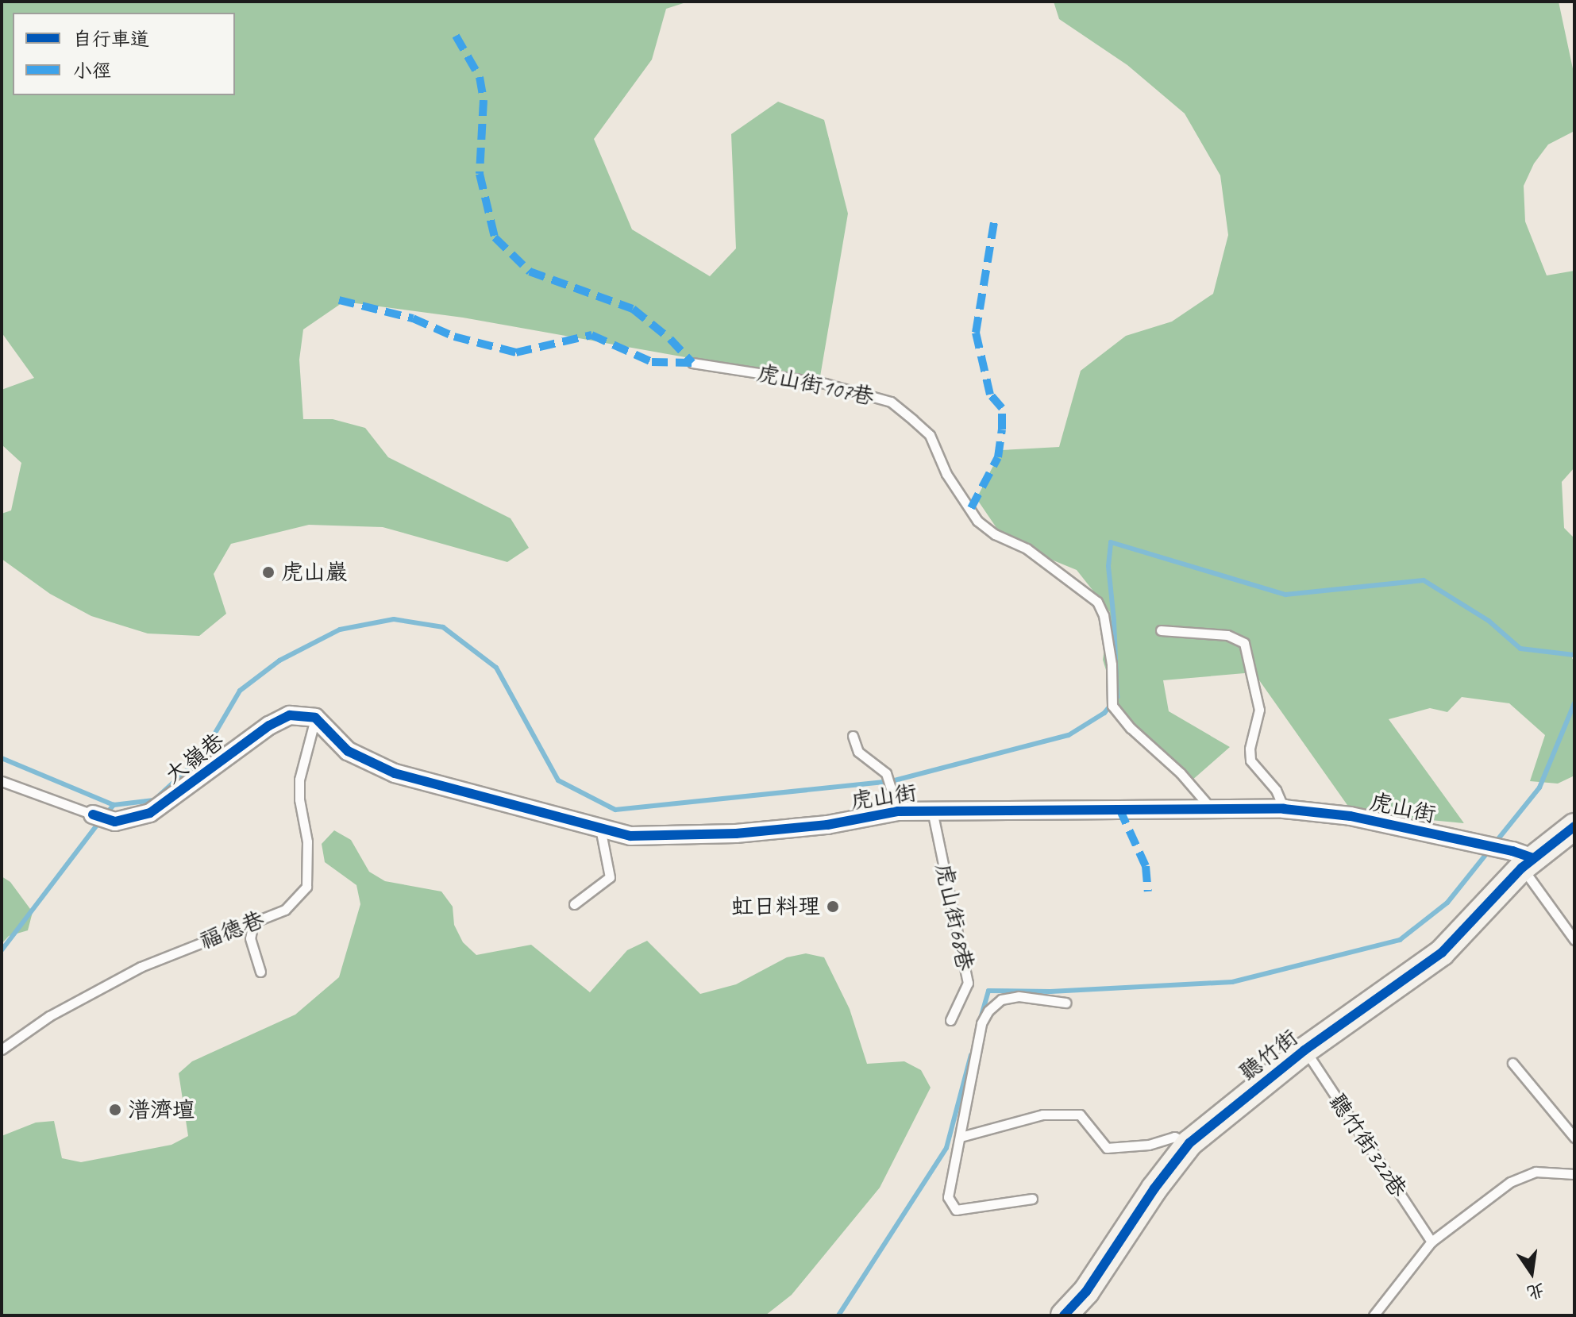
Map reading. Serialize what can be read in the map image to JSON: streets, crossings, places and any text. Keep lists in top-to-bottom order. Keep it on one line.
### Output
{"streets":{"street":["大嶺巷","虎山街","聽竹街"],"lane":["虎山街107巷","虎山街68巷","福德巷","聽竹街322巷"]},"crossings":[["虎山街107巷","虎山街"],["大嶺巷","虎山街"],["大嶺巷","福德巷"],["虎山街","虎山街68巷"],["虎山街","福德巷"],["虎山街","聽竹街"],["聽竹街","聽竹街322巷"]],"places":["虎山巖","虹日料理","潽濟壇"],"legend":["自行車道","小徑"],"north":"bottom"}
